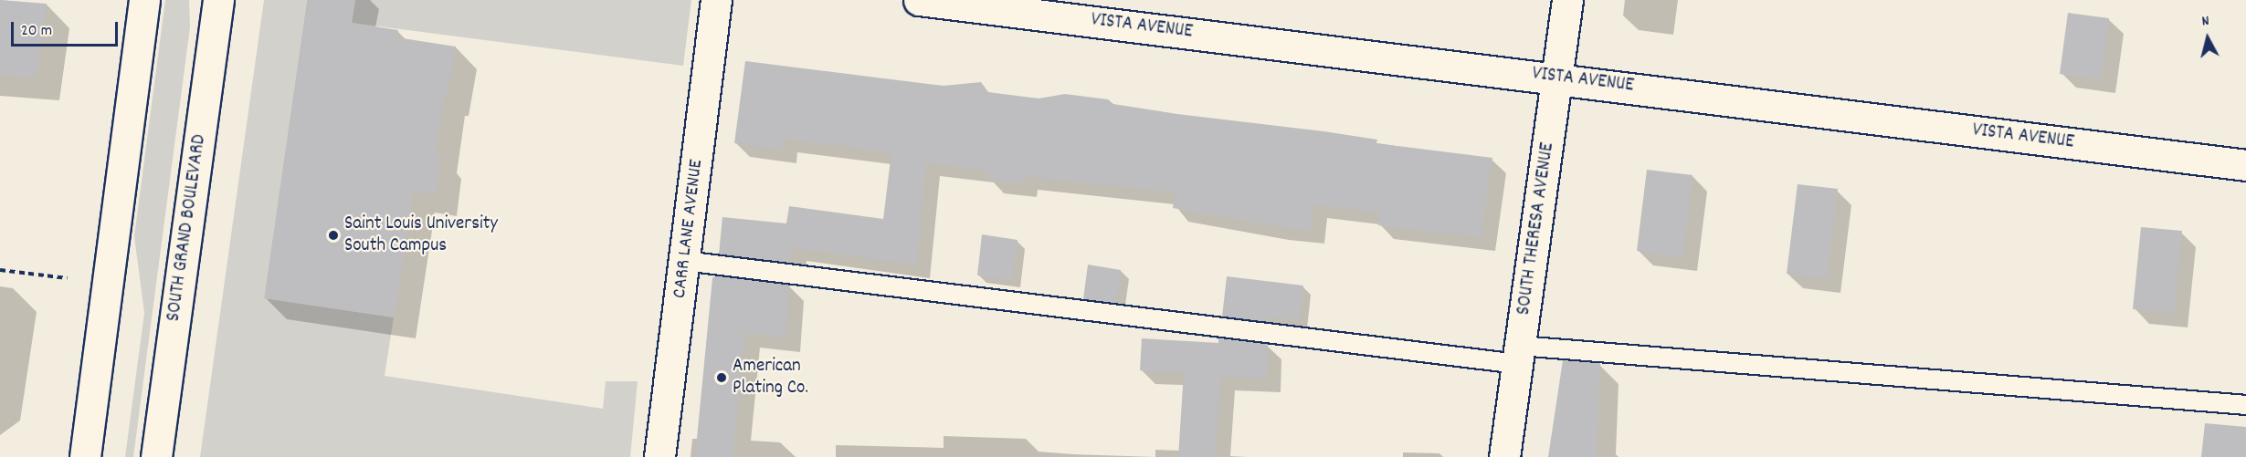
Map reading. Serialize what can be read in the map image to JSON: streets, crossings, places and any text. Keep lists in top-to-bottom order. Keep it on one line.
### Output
{"streets":{"street":["VISTA AVENUE","SOUTH GRAND BOULEVARD","CARR LANE AVENUE","SOUTH THERESA AVENUE"]},"crossings":[["VISTA AVENUE","SOUTH THERESA AVENUE"]],"places":["Saint Louis University South Campus","American Plating Co."],"scale_bar":"20 m","north":"top"}
